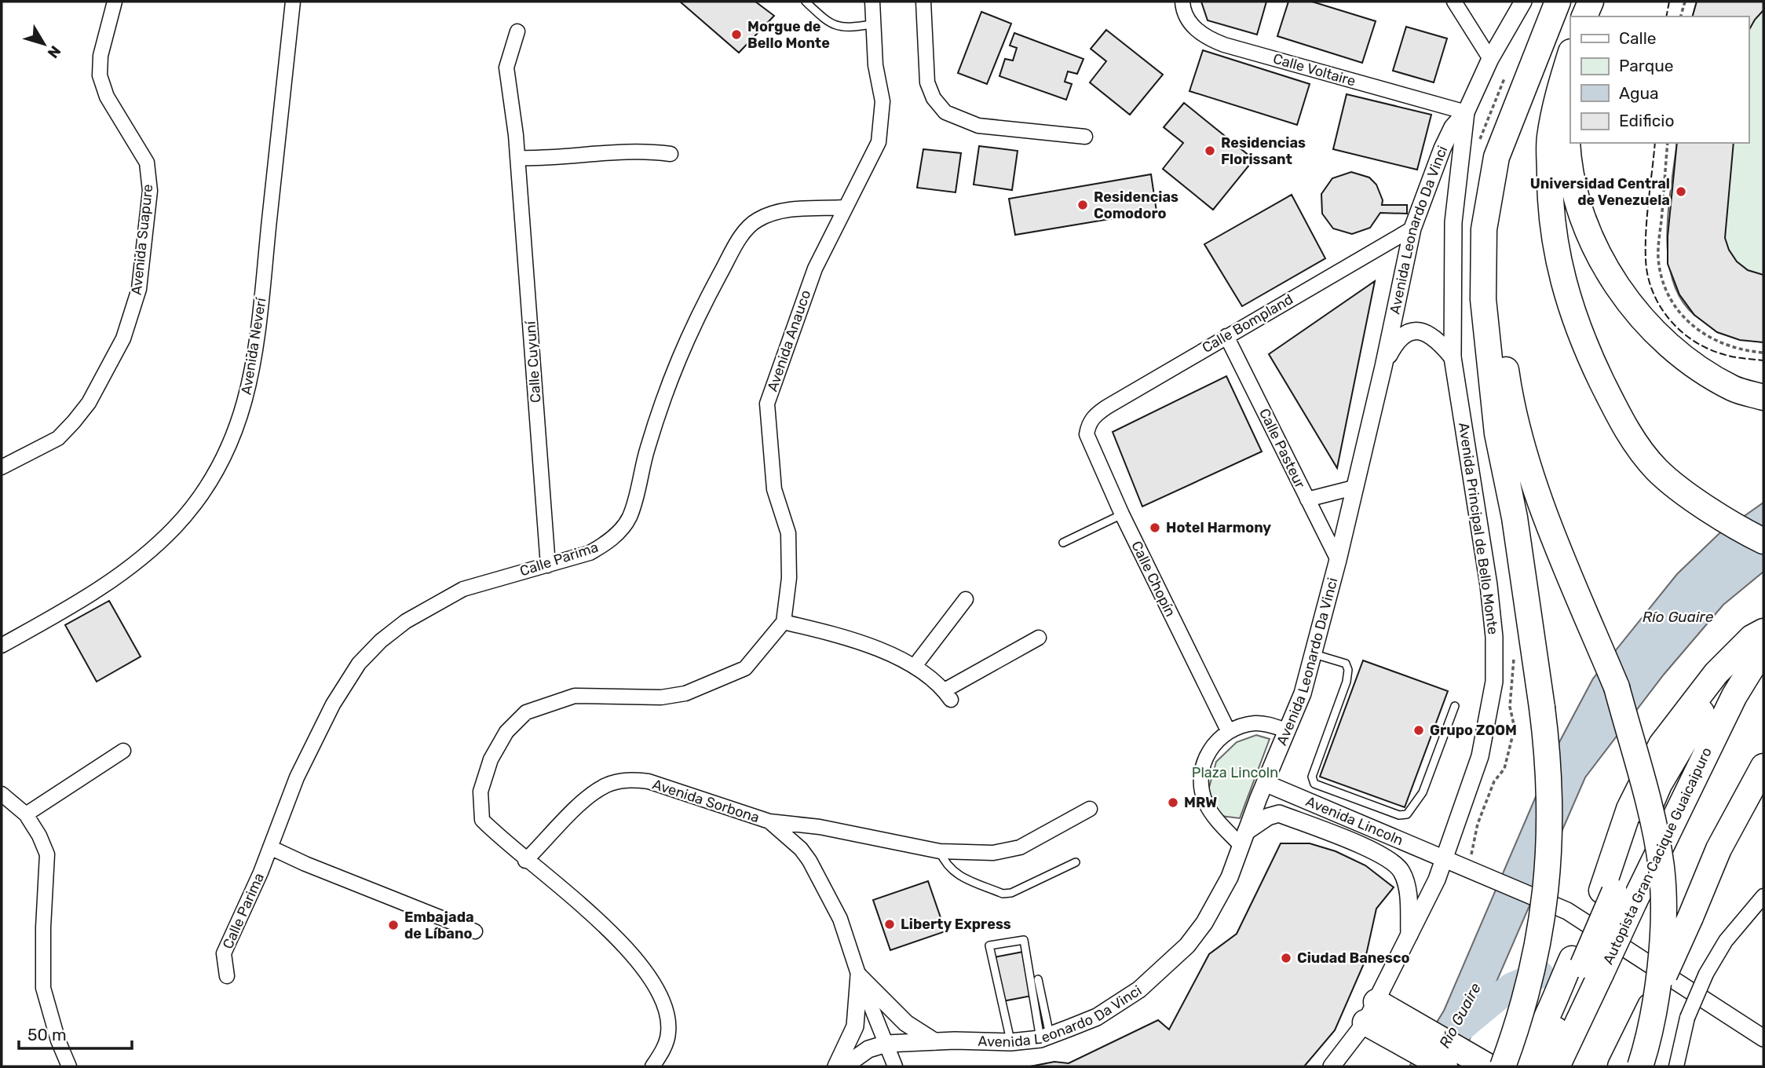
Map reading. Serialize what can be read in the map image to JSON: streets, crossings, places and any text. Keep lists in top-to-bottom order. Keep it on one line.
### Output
{"streets":{"highway":["Autopista Gran Cacique Guaicaipuro"],"street":["Calle Voltaire","Avenida Leonardo Da Vinci","Avenida Suapure","Calle Bompland","Avenida Anauco","Avenida Neverí","Calle Cuyuní","Calle Pasteur","Avenida Principal de Bello Monte","Calle Parima","Calle Chopín","Avenida Sorbona","Avenida Lincoln"]},"crossings":[["Calle Voltaire","Avenida Leonardo Da Vinci"],["Calle Voltaire","Avenida Principal de Bello Monte"],["Avenida Leonardo Da Vinci","Calle Bompland"],["Avenida Leonardo Da Vinci","Calle Pasteur"],["Avenida Leonardo Da Vinci","Avenida Principal de Bello Monte"],["Avenida Leonardo Da Vinci","Avenida Sorbona"],["Avenida Leonardo Da Vinci","Avenida Lincoln"],["Calle Bompland","Calle Pasteur"],["Calle Bompland","Calle Chopín"],["Avenida Anauco","Calle Parima"],["Calle Cuyuní","Calle Parima"],["Avenida Principal de Bello Monte","Avenida Lincoln"]],"water":["Río Guaire"],"parks":["Plaza Lincoln"],"places":["Morgue de Bello Monte","Residencias Florissant","Universidad Central de Venezuela","Residencias Comodoro","Hotel Harmony","Grupo ZOOM","MRW","Liberty Express","Embajada de Líbano","Ciudad Banesco"],"legend":["Calle","Parque","Agua","Edificio"],"scale_bar":"50 m","north":"bottom right"}
